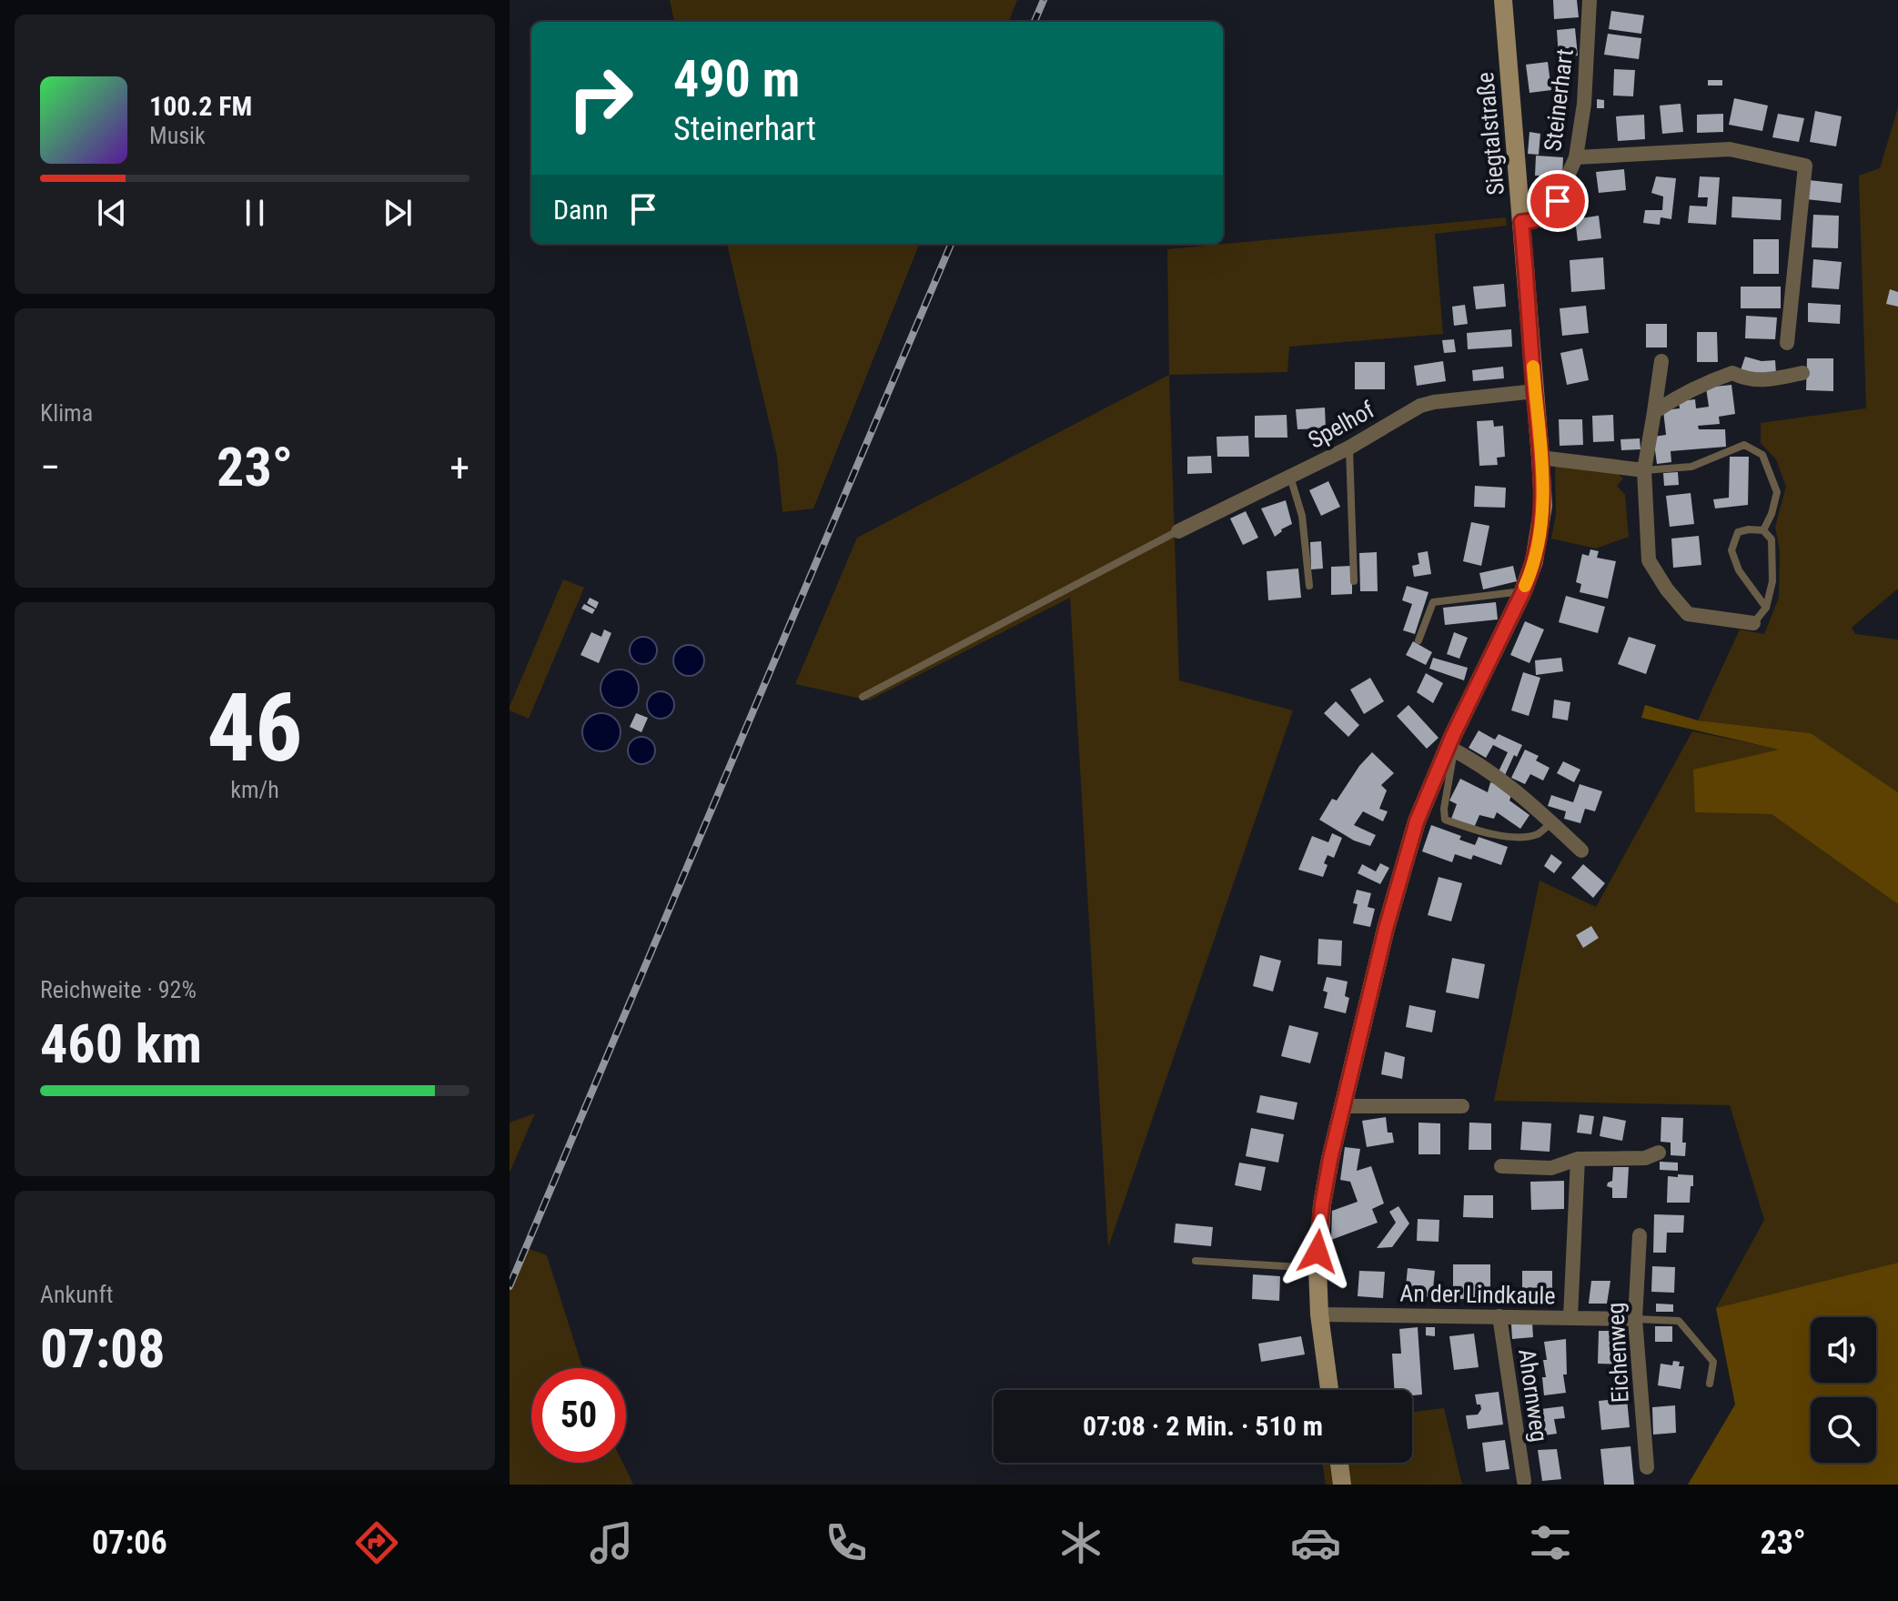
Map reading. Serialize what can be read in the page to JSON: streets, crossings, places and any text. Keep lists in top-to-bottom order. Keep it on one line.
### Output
{"streets":{"main road":["Siegtalstraße"],"street":["Steinerhart","Spelhof","An der Lindkaule","Eichenweg","Ahornweg"]},"crossings":[["Steinerhart","Siegtalstraße"],["Siegtalstraße","Spelhof"],["Siegtalstraße","An der Lindkaule"],["An der Lindkaule","Eichenweg"],["An der Lindkaule","Ahornweg"]],"page":{"turn":["490 m","Steinerhart"],"song":["100.2 FM","Musik"],"then":"Dann","tile":["Klima",["46","km/h"],["Reichweite · 92%","460 km"],["Ankunft","07:08"]],"heat":["−","23°","+"],"limit":"50","trip":"07:08 · 2 Min. · 510 m","tabs":["07:06","23°"]}}
